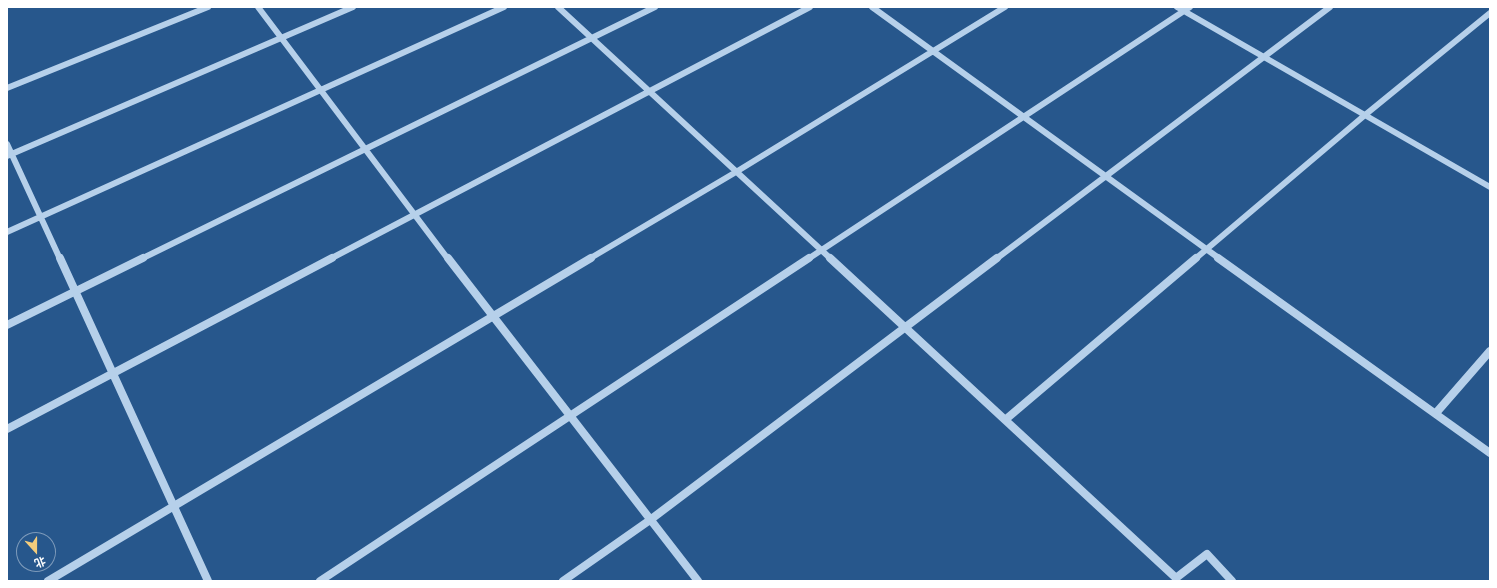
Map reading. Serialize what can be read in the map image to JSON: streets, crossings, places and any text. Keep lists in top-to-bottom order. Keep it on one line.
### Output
{"north":"bottom"}
